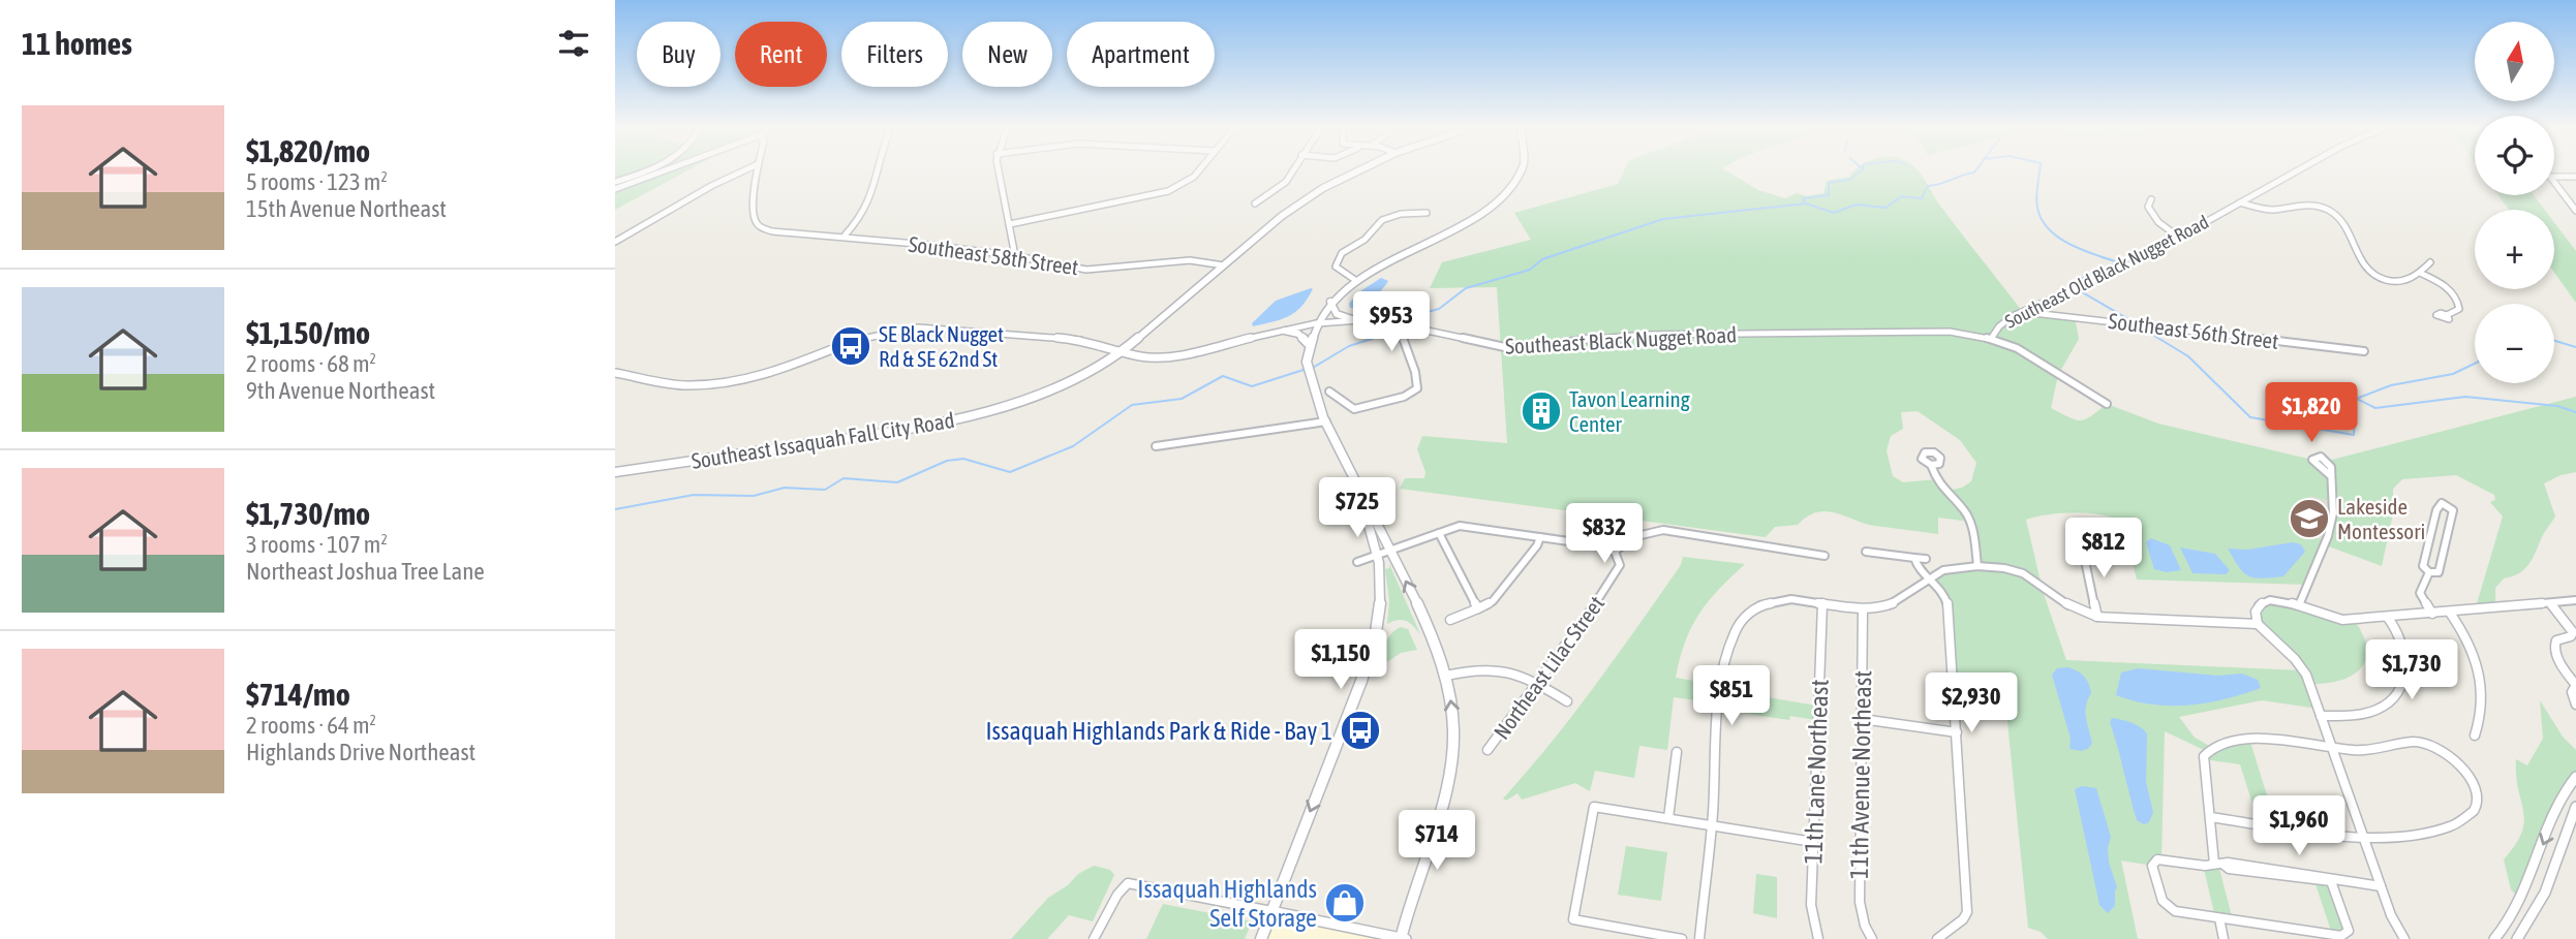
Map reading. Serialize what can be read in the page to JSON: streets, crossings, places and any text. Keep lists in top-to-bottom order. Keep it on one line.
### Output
{"streets":{"main road":["Southeast Issaquah Fall City Road"],"street":["Southeast 58th Street","Southeast Old Black Nugget Road","Southeast 56th Street","Southeast Black Nugget Road","Northeast Lilac Street","11th Lane Northeast","11th Avenue Northeast"]},"crossings":[["Southeast 58th Street","Southeast Issaquah Fall City Road"],["Southeast Old Black Nugget Road","Southeast 56th Street"],["Southeast Old Black Nugget Road","Southeast Black Nugget Road"],["Southeast Black Nugget Road","Southeast Issaquah Fall City Road"]],"places":{"bus stop":["SE Black Nugget Rd & SE 62nd St","Issaquah Highlands Park & Ride - Bay 1"],"building":["Tavon Learning Center"],"school or university":["Lakeside Montessori"],"shop":["Issaquah Highlands Self Storage"]},"north":"top","page":{"heading":"11 homes","map_buttons":["+","−"],"chip":["Buy","Rent","Filters","New","Apartment"],"list":[{"name":"$1,820/mo","note":"5 rooms · 123 m² · 15th Avenue Northeast"},{"name":"$1,150/mo","note":"2 rooms · 68 m² · 9th Avenue Northeast"},{"name":"$1,730/mo","note":"3 rooms · 107 m² · Northeast Joshua Tree Lane"},{"name":"$714/mo","note":"2 rooms · 64 m² · Highlands Drive Northeast"}],"price":["$953","$1,820","$725","$832","$812","$1,150","$1,730","$851","$2,930","$1,960","$714"]}}
